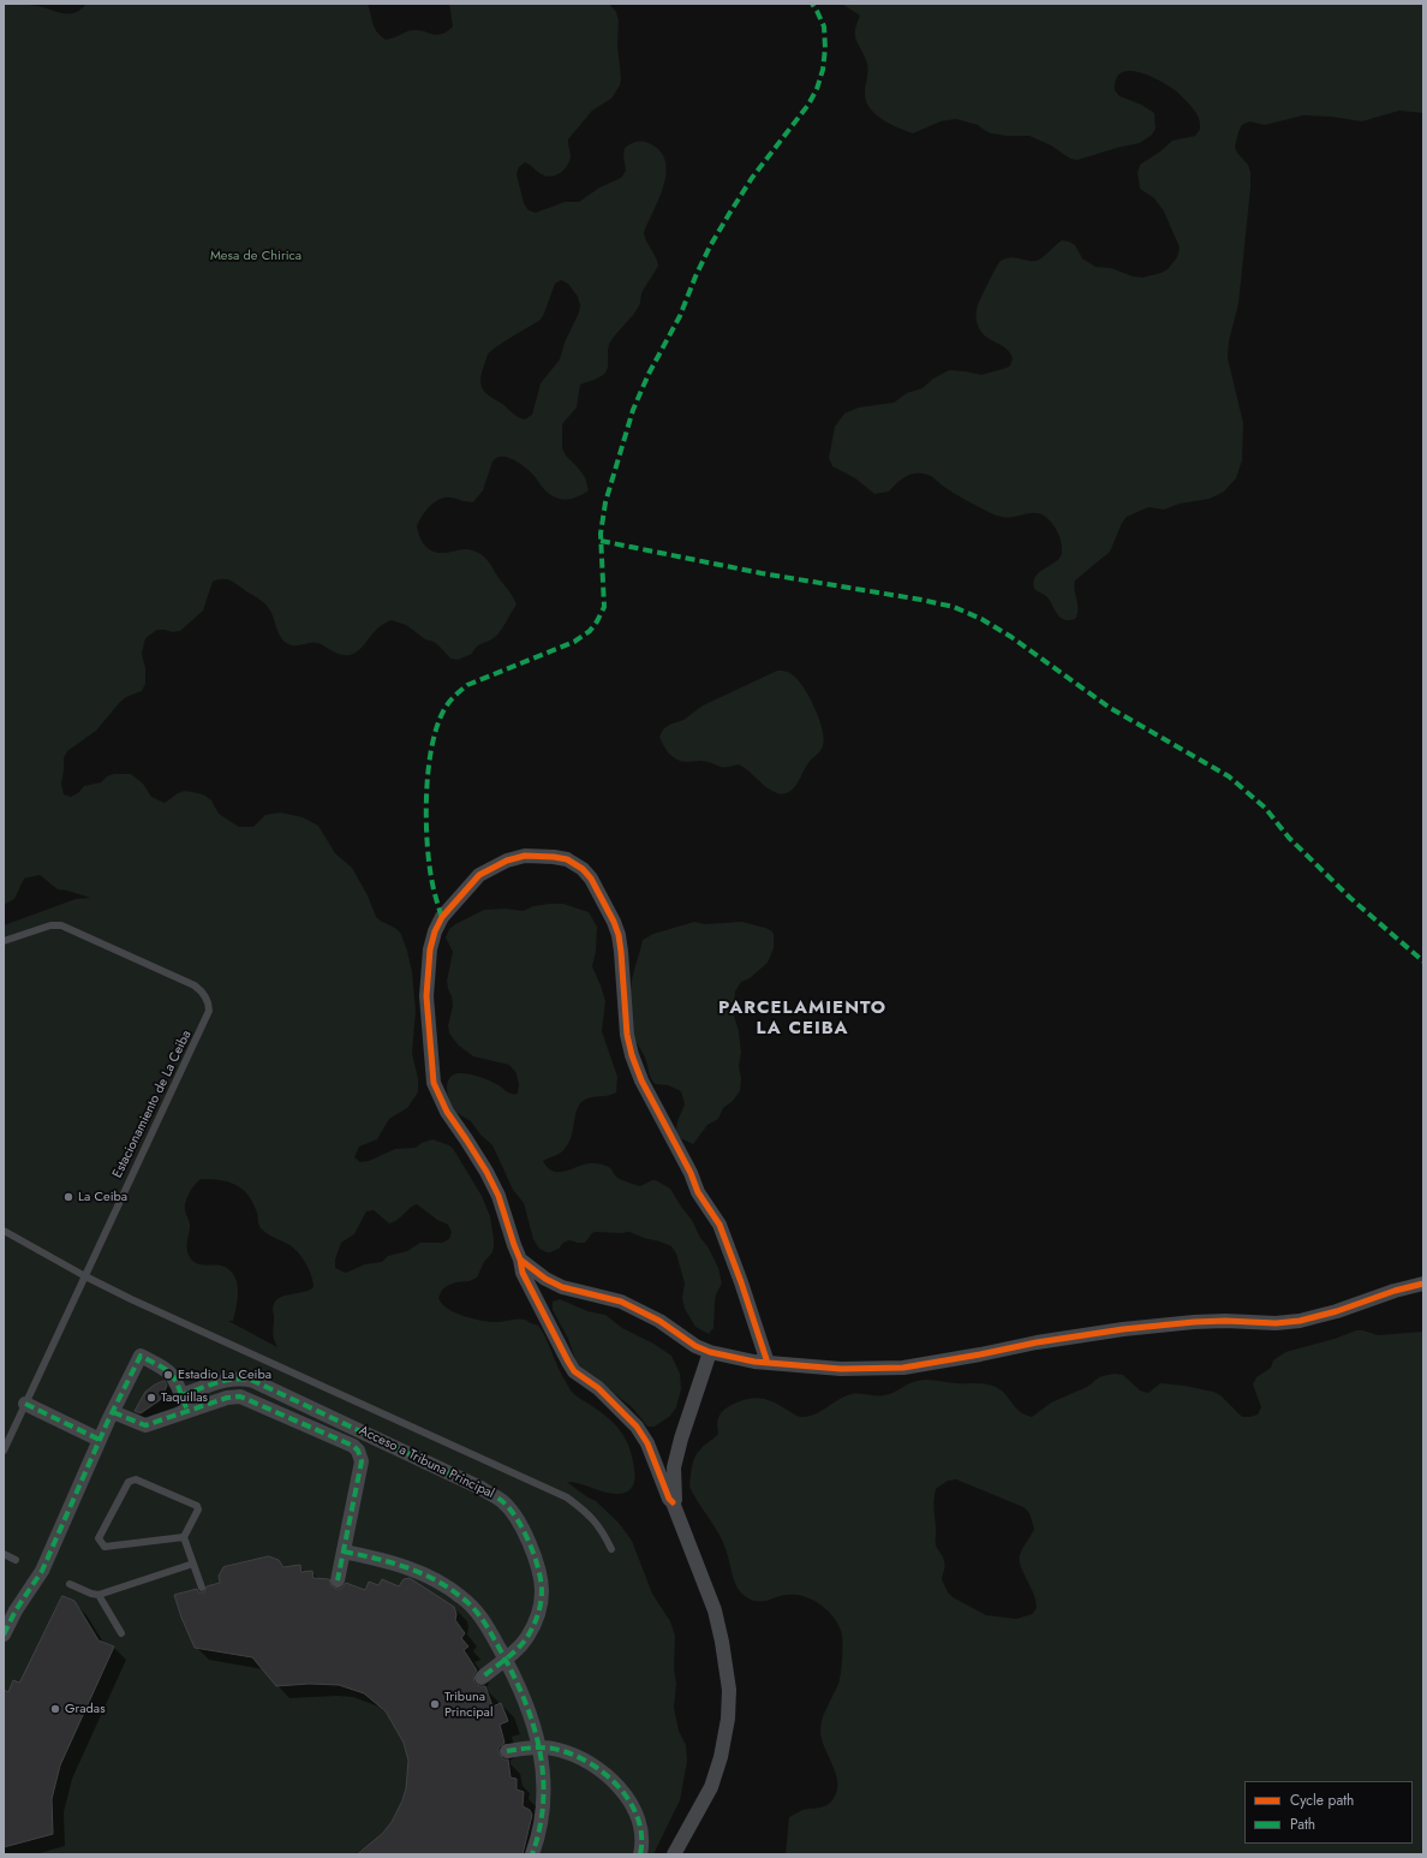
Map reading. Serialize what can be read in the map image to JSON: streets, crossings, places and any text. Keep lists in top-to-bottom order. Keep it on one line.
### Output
{"streets":{"street":["Acceso a Tribuna Principal"],"lane":["Estacionamiento de La Ceiba"]},"districts":["PARCELAMIENTO LA CEIBA"],"parks":["Mesa de Chirica"],"places":["La Ceiba","Estadio La Ceiba","Taquillas","Tribuna Principal","Gradas"],"legend":["Cycle path","Path"]}
